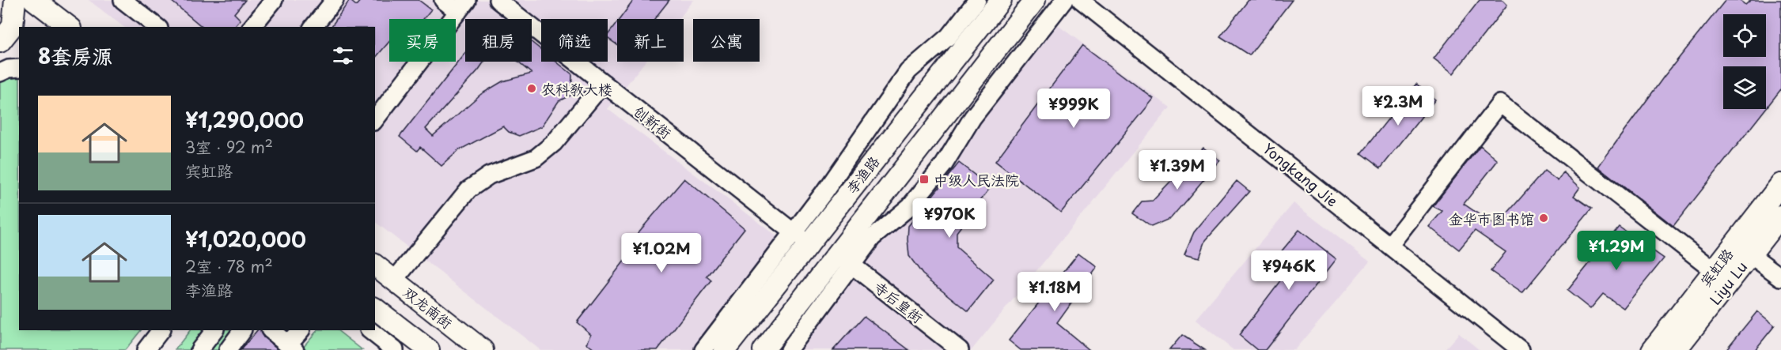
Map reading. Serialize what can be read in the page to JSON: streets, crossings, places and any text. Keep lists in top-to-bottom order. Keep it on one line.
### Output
{"streets":{"main road":["李渔路","宾虹路","Liyu Lu","双龙南街"],"street":["创新街","Yongkang Jie","寺后皇街"]},"crossings":[["创新街","李渔路"],["李渔路","寺后皇街"]],"places":{"other":["农科教大楼","金华市图书馆"],"transit":["中级人民法院"]},"page":{"chip":["买房","租房","筛选","新上","公寓"],"heading":"8套房源","list":[{"name":"¥1,290,000","note":"3室 · 92 m² · 宾虹路"},{"name":"¥1,020,000","note":"2室 · 78 m² · 李渔路"}],"price":["¥2.3M","¥999K","¥1.39M","¥970K","¥1.29M","¥1.02M","¥946K","¥1.18M"]}}
